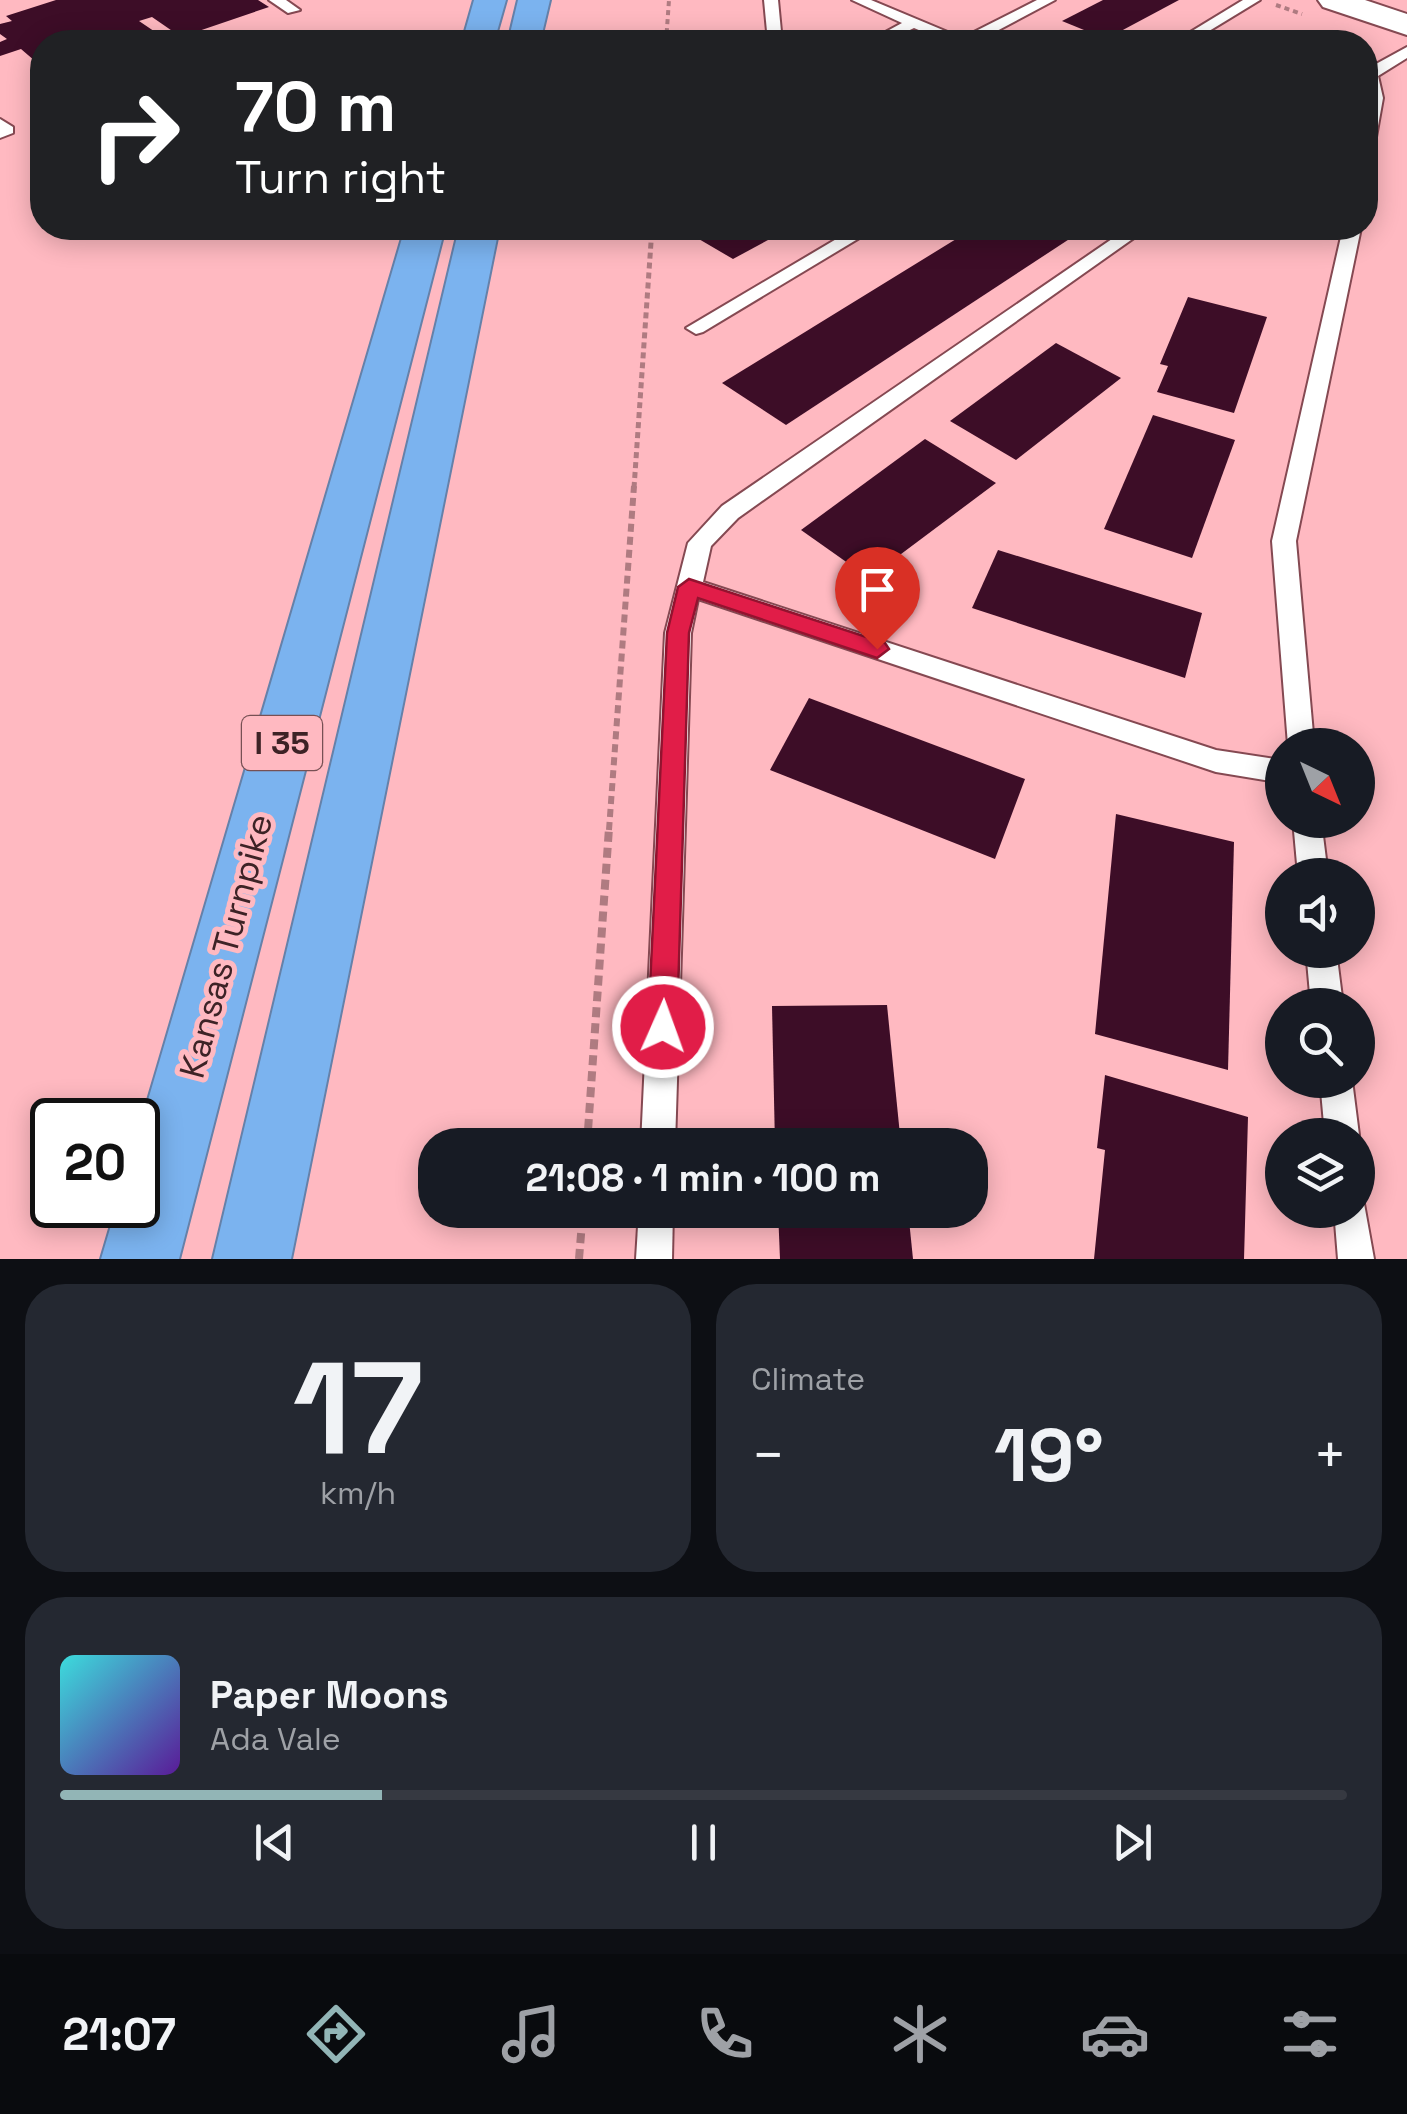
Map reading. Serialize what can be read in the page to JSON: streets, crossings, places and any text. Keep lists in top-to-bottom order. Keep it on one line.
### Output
{"streets":{"highway":["I 35","Kansas Turnpike"]},"north":"bottom right","page":{"turn":["70 m","Turn right"],"limit":"20","trip":"21:08 · 1 min · 100 m","tile":[["17","km/h"],"Climate"],"heat":["−","19°","+"],"song":["Paper Moons","Ada Vale"],"tabs":"21:07"}}
